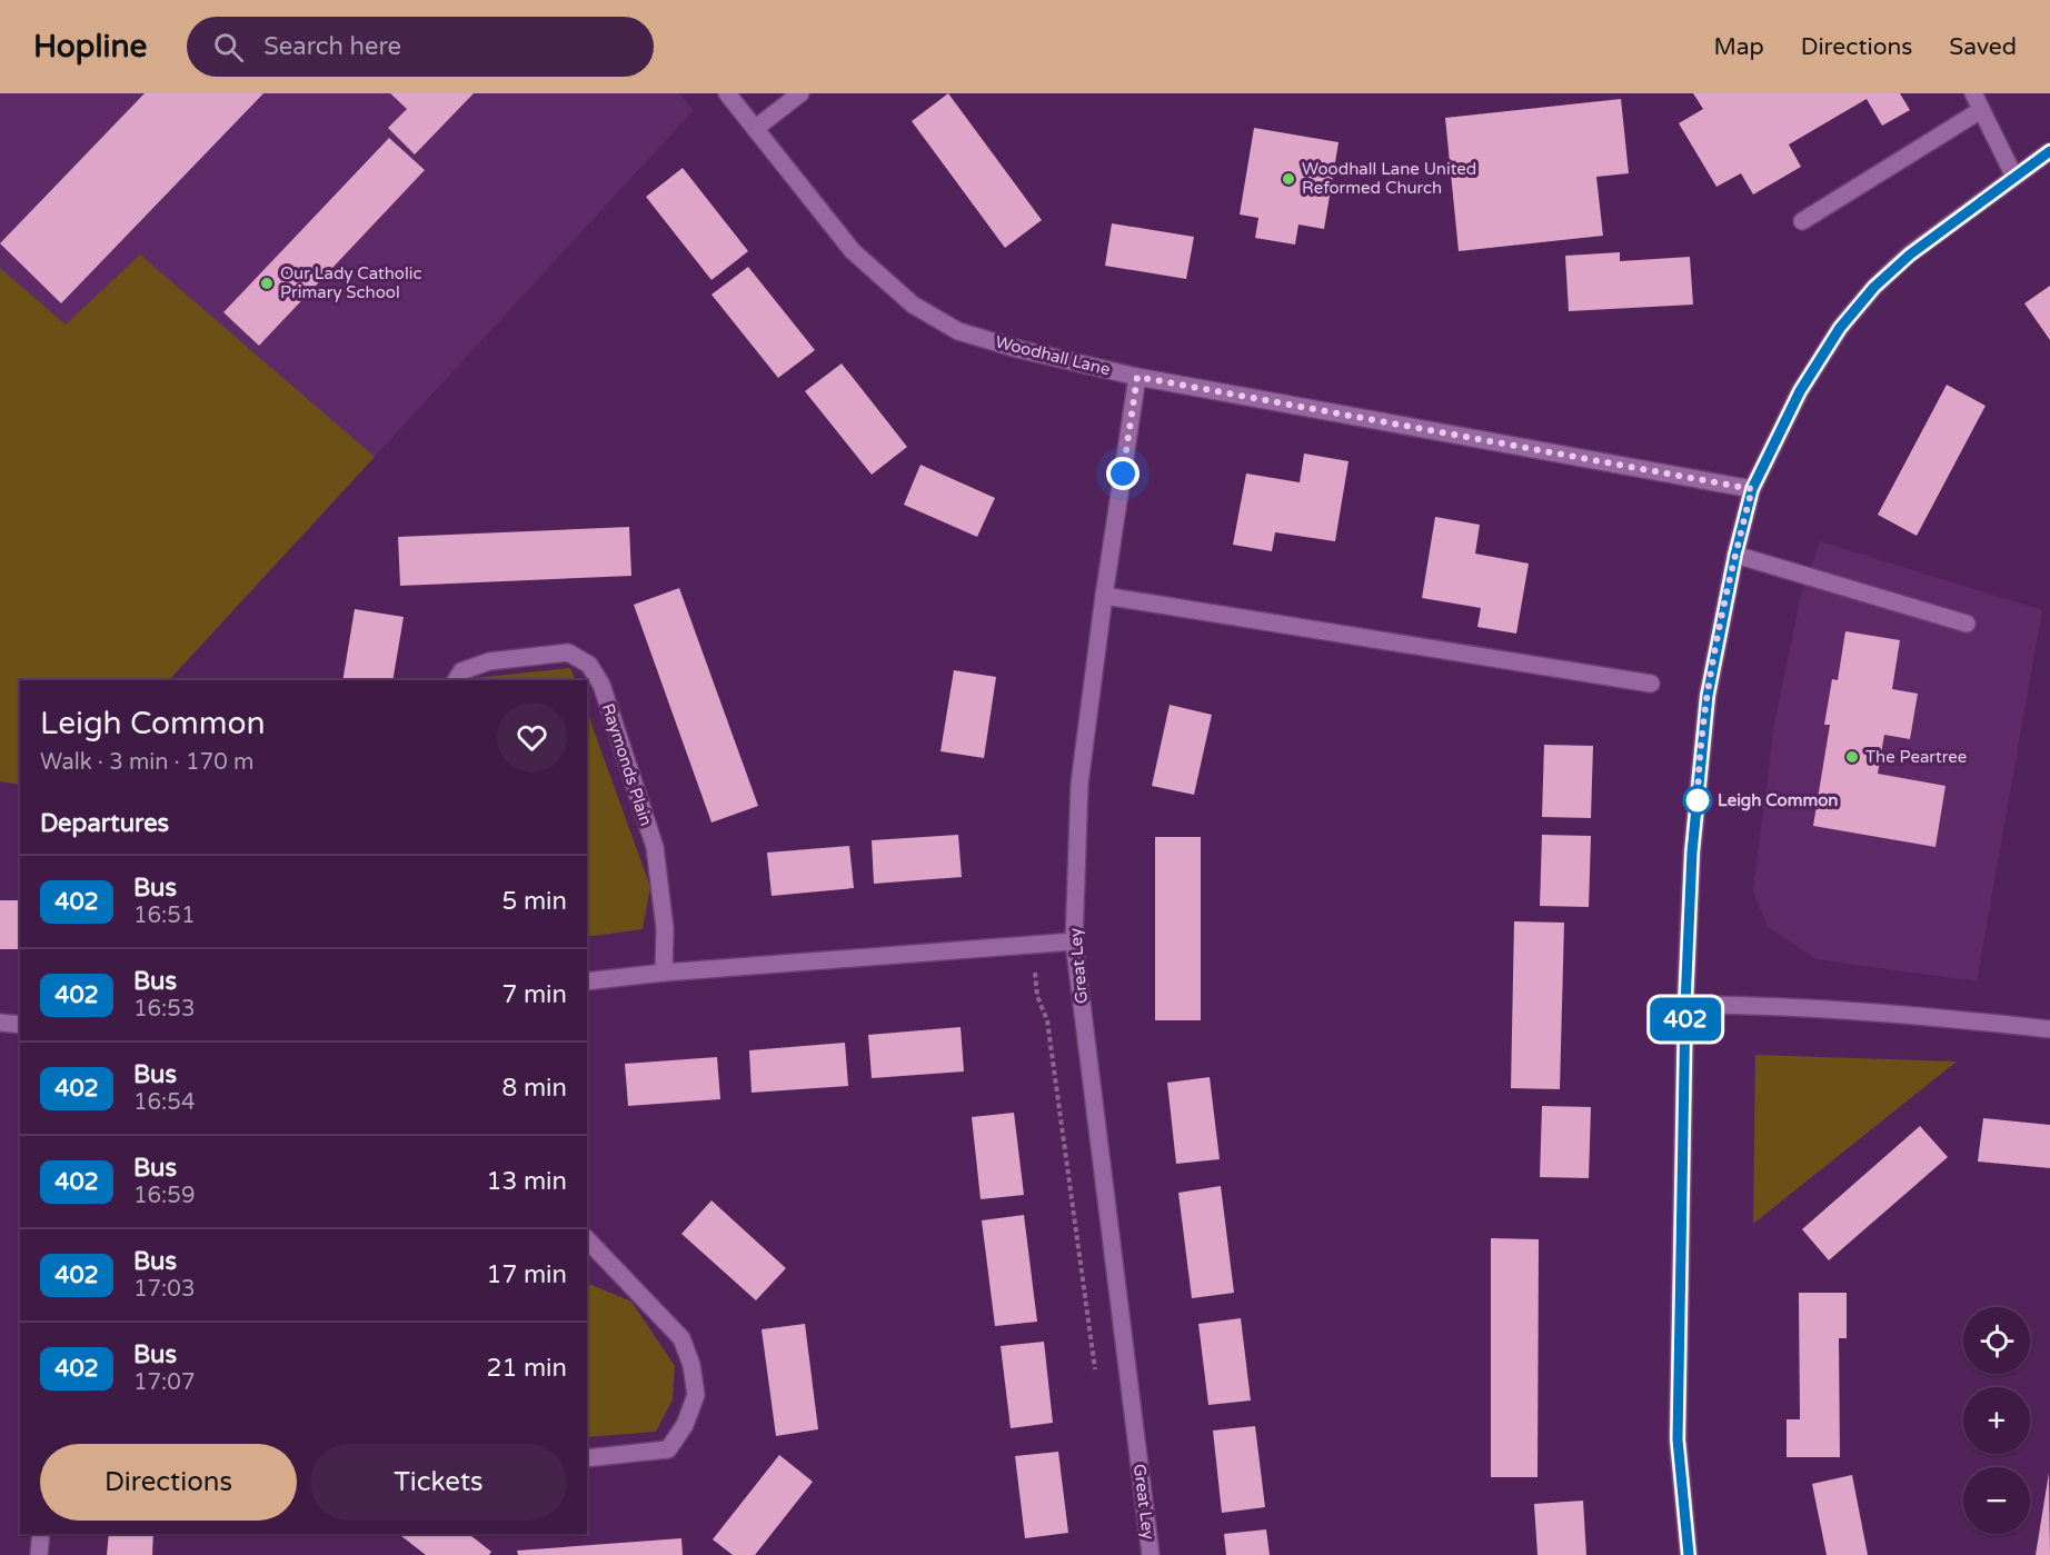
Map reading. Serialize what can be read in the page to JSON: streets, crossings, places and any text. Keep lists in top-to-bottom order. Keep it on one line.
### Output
{"streets":{"street":["Woodhall Lane","Raymonds Plain","Great Ley"]},"crossings":[["Woodhall Lane","Great Ley"]],"places":["Woodhall Lane United Reformed Church","Our Lady Catholic Primary School","The Peartree","Leigh Common"],"lines":["bus line 402"],"page":{"header":"Hopline","search":"Search here","nav":["Map","Directions","Saved"],"on_map":"402","heading":[["Leigh Common","Walk · 3 min · 170 m"],"Departures"],"list":[{"mark":"402","name":"Bus","note":"16:51","value":"5 min"},{"mark":"402","name":"Bus","note":"16:53","value":"7 min"},{"mark":"402","name":"Bus","note":"16:54","value":"8 min"},{"mark":"402","name":"Bus","note":"16:59","value":"13 min"},{"mark":"402","name":"Bus","note":"17:03","value":"17 min"},{"mark":"402","name":"Bus","note":"17:07","value":"21 min"}],"map_buttons":["+","−"],"buttons":["Directions","Tickets"]}}
